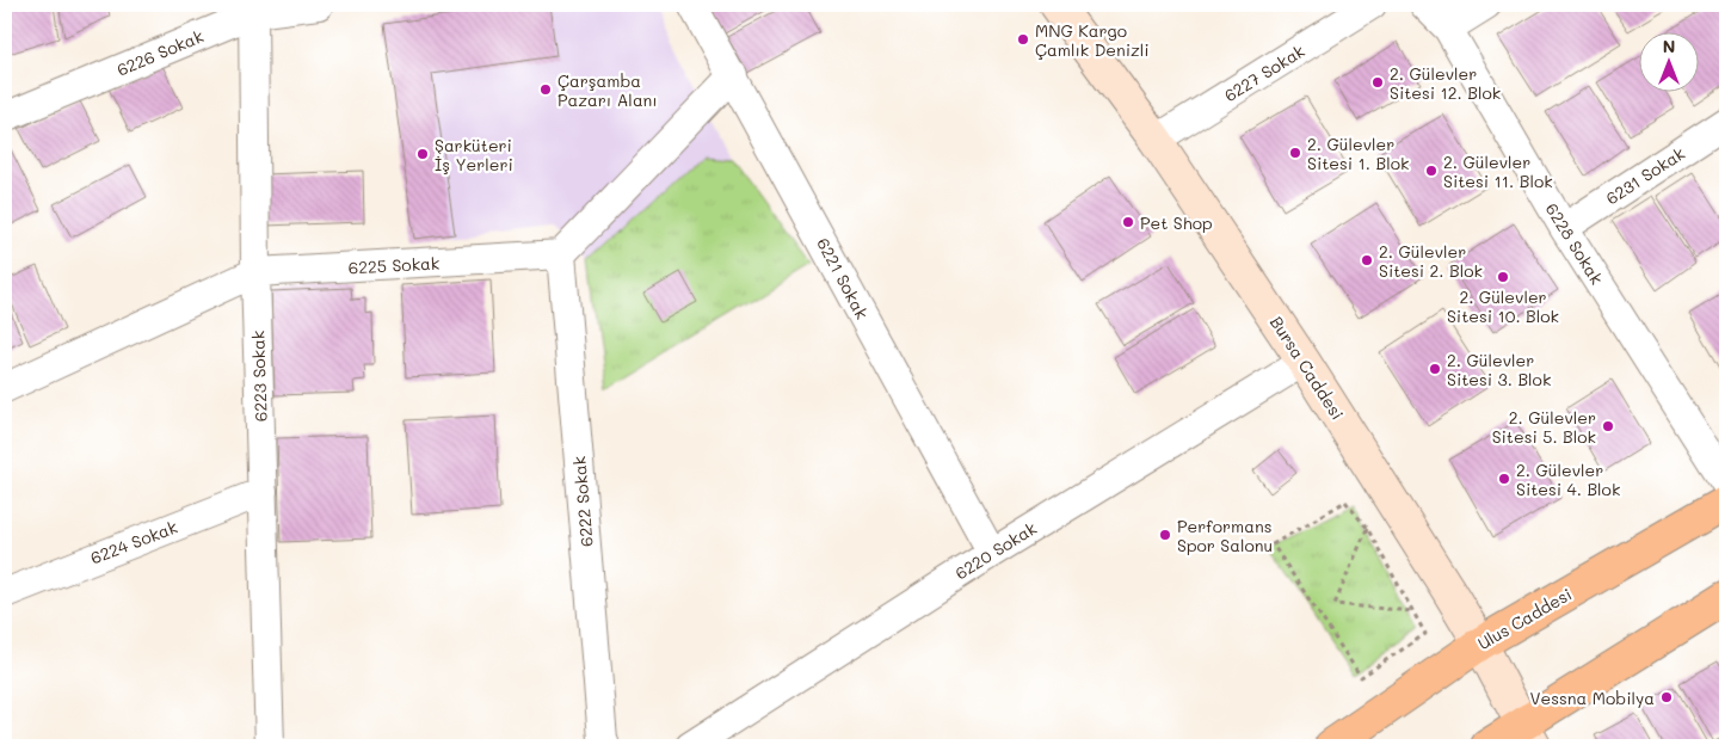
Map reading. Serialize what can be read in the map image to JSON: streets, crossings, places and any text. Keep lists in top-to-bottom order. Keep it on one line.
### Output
{"streets":{"main road":["Bursa Caddesi","Ulus Caddesi"],"street":["6226 Sokak","6227 Sokak","6231 Sokak","6228 Sokak","6225 Sokak","6221 Sokak","6223 Sokak","6222 Sokak","6224 Sokak","6220 Sokak"]},"crossings":[["6226 Sokak","6223 Sokak"],["6227 Sokak","Bursa Caddesi"],["6231 Sokak","6228 Sokak"],["6225 Sokak","6223 Sokak"],["6225 Sokak","6222 Sokak"],["6221 Sokak","6220 Sokak"],["Bursa Caddesi","6220 Sokak"],["Bursa Caddesi","Ulus Caddesi"],["6223 Sokak","6224 Sokak"]],"places":["MNG Kargo Çamlık Denizli","2. Gülevler Sitesi 12. Blok","Çarşamba Pazarı Alanı","2. Gülevler Sitesi 1. Blok","Şarküteri İş Yerleri","2. Gülevler Sitesi 11. Blok","Pet Shop","2. Gülevler Sitesi 2. Blok","2. Gülevler Sitesi 10. Blok","2. Gülevler Sitesi 3. Blok","2. Gülevler Sitesi 5. Blok","2. Gülevler Sitesi 4. Blok","Performans Spor Salonu","Vessna Mobilya"],"north":"top"}
